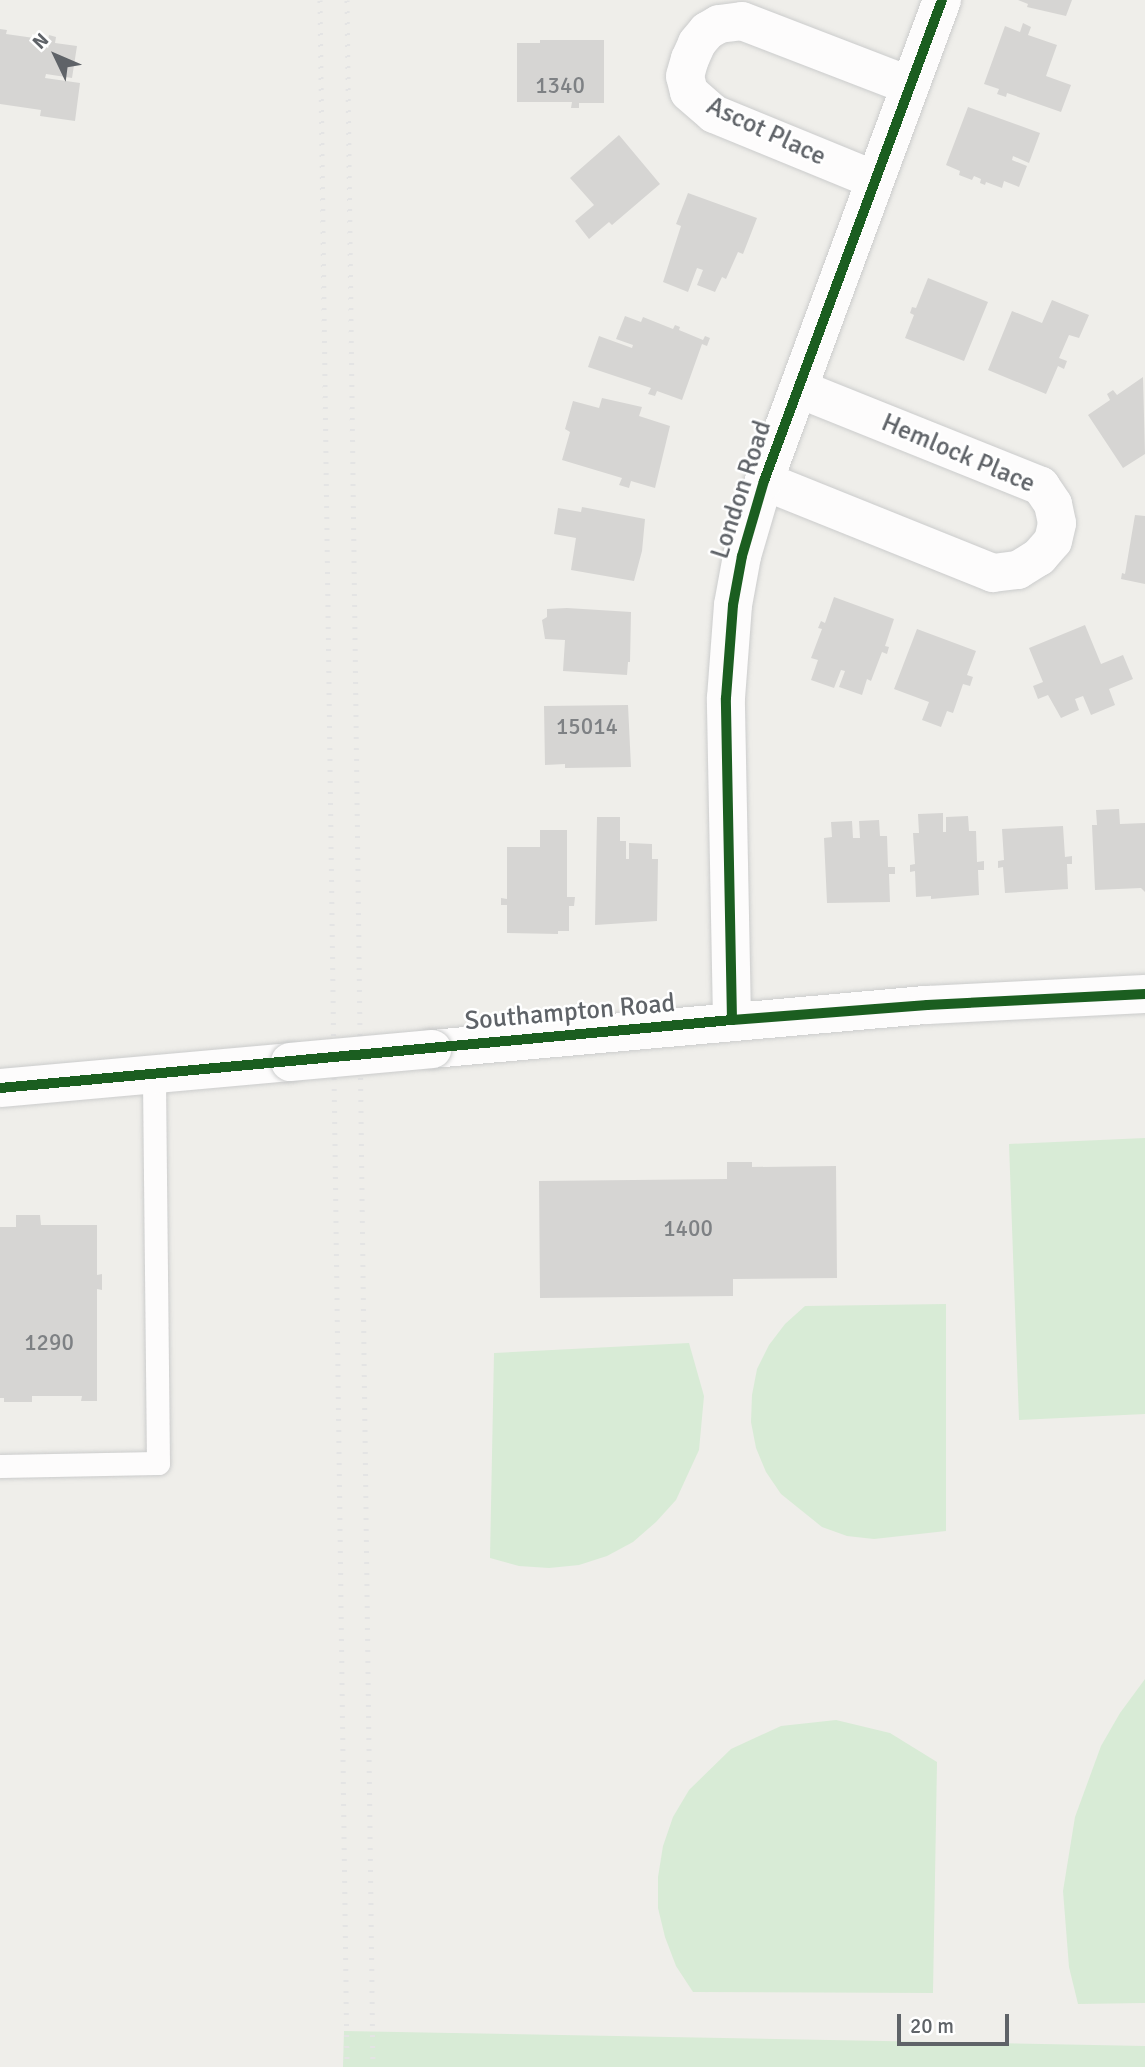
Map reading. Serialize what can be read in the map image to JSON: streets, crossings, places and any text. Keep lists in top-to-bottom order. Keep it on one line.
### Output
{"streets":{"street":["Ascot Place","Hemlock Place","London Road","Southampton Road"]},"crossings":[["Ascot Place","London Road"],["Hemlock Place","London Road"],["London Road","Southampton Road"]],"house_numbers":["1340","15014","1400","1290"],"scale_bar":"20 m","north":"top left"}
